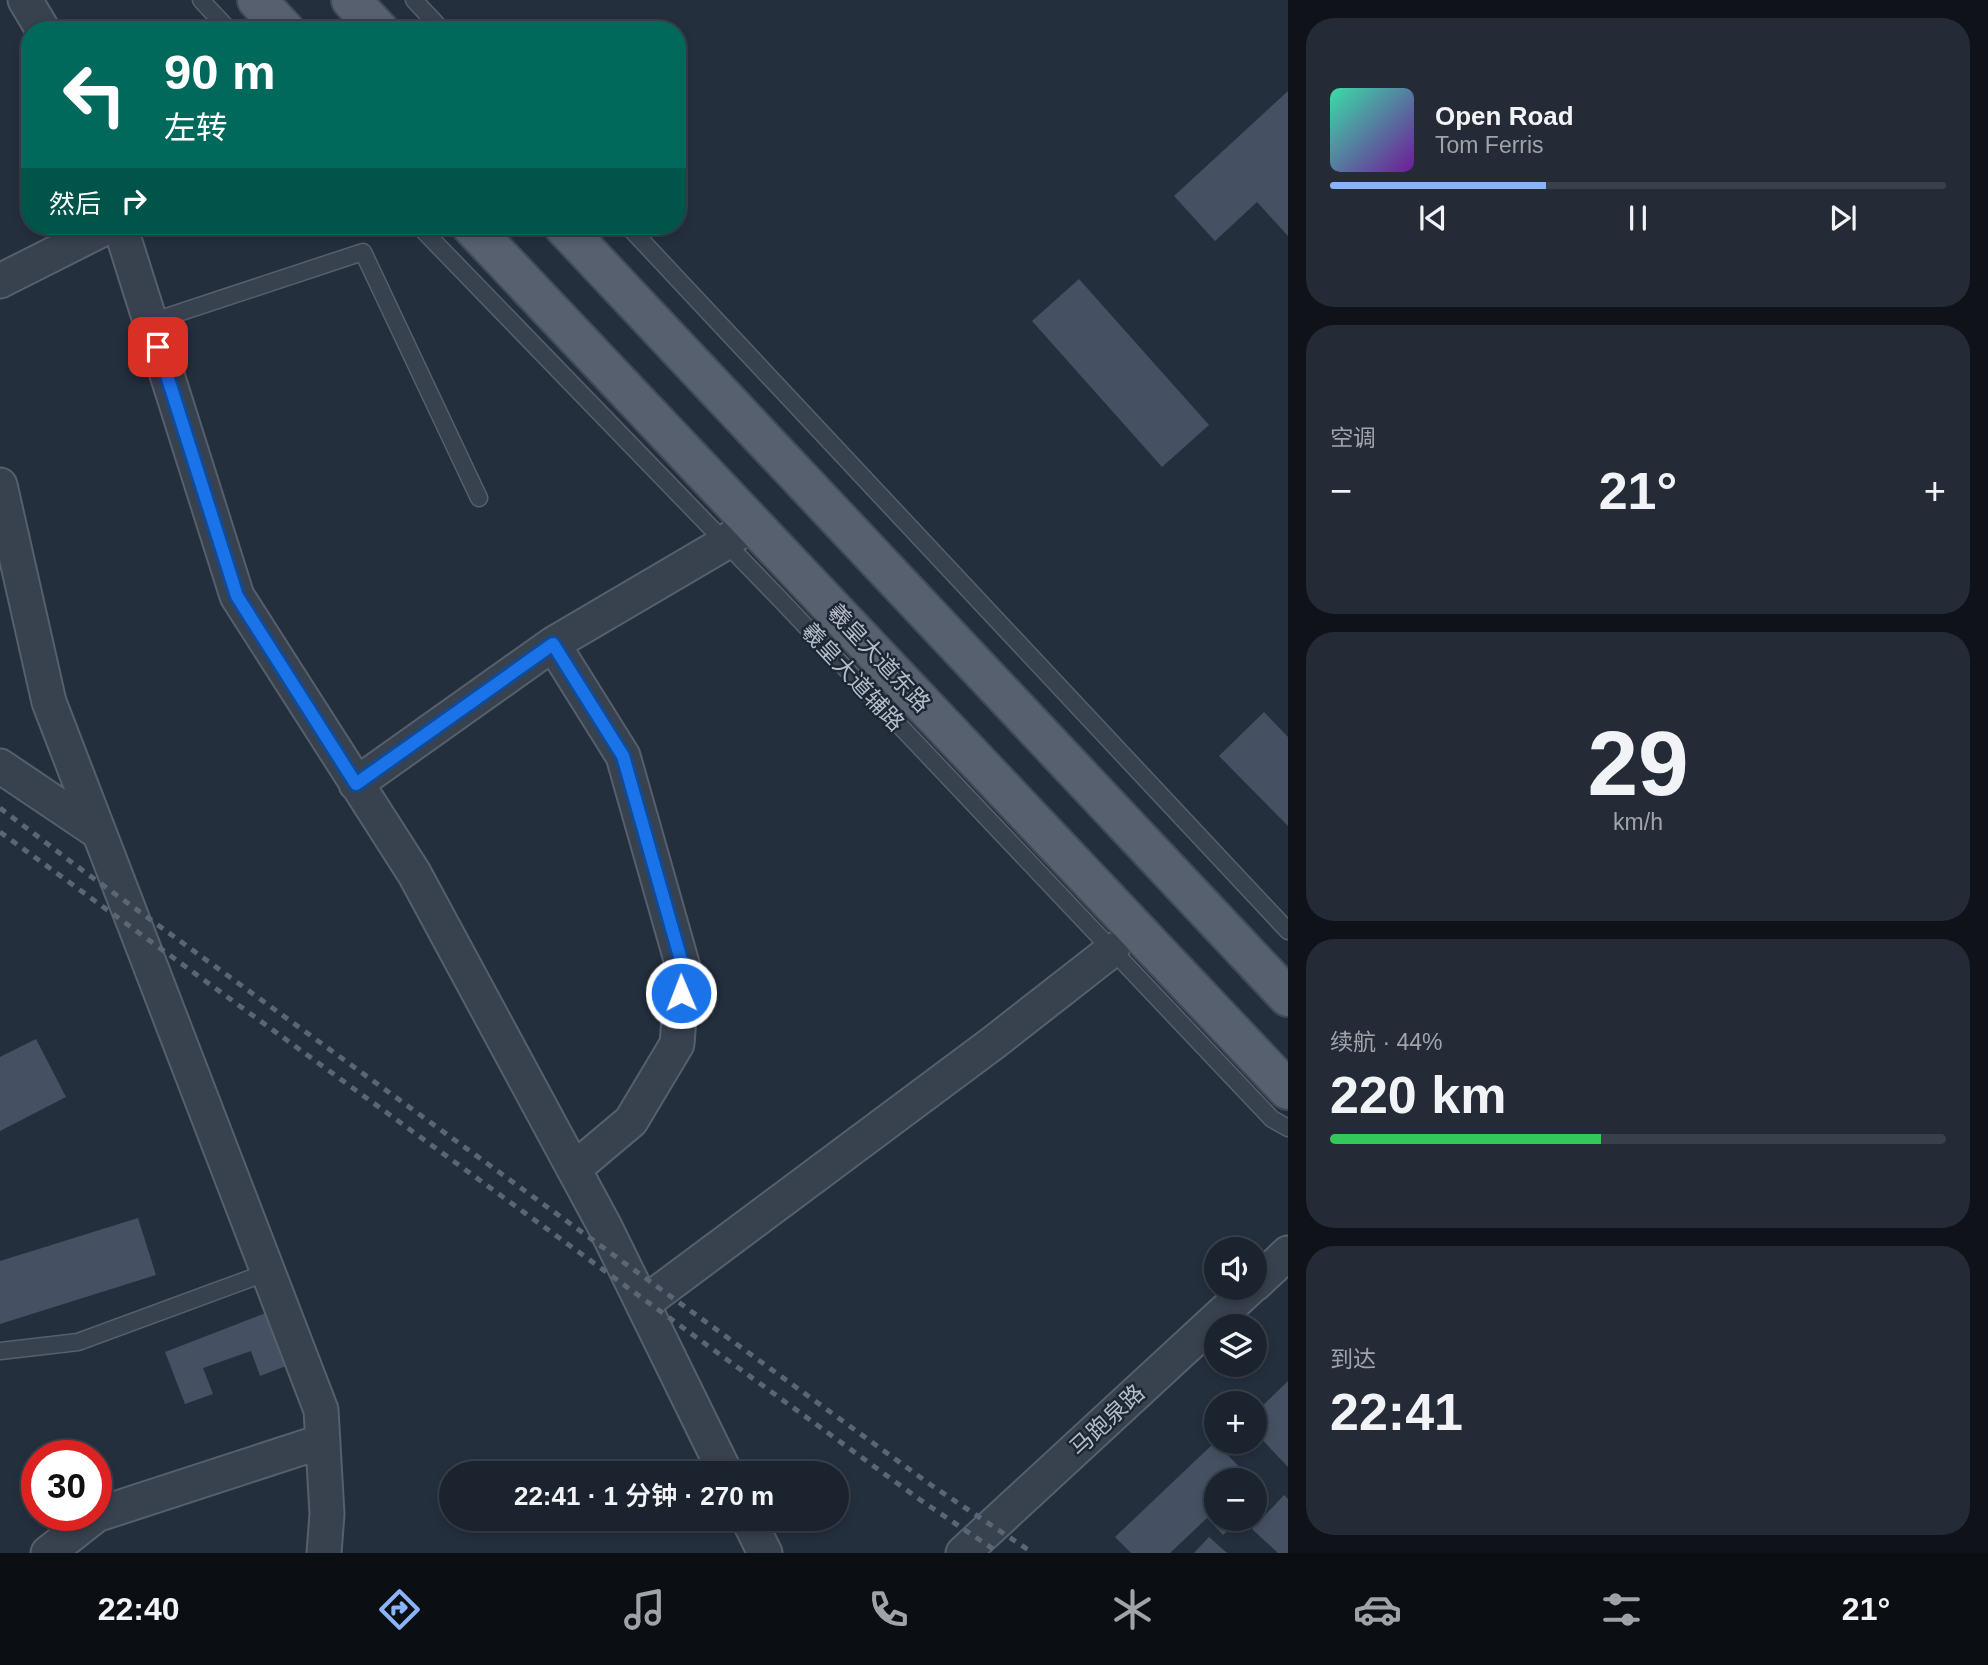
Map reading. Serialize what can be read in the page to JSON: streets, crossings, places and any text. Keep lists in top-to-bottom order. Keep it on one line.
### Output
{"streets":{"main road":["羲皇大道东路"],"street":["马跑泉路"],"lane":["羲皇大道辅路"]},"crossings":[["羲皇大道东路","羲皇大道辅路"]],"page":{"turn":["90 m","左转"],"song":["Open Road","Tom Ferris"],"then":"然后","tile":["空调",["29","km/h"],["续航 · 44%","220 km"],["到达","22:41"]],"heat":["−","21°","+"],"map_buttons":["+","−"],"limit":"30","trip":"22:41 · 1 分钟 · 270 m","tabs":["22:40","21°"]}}
